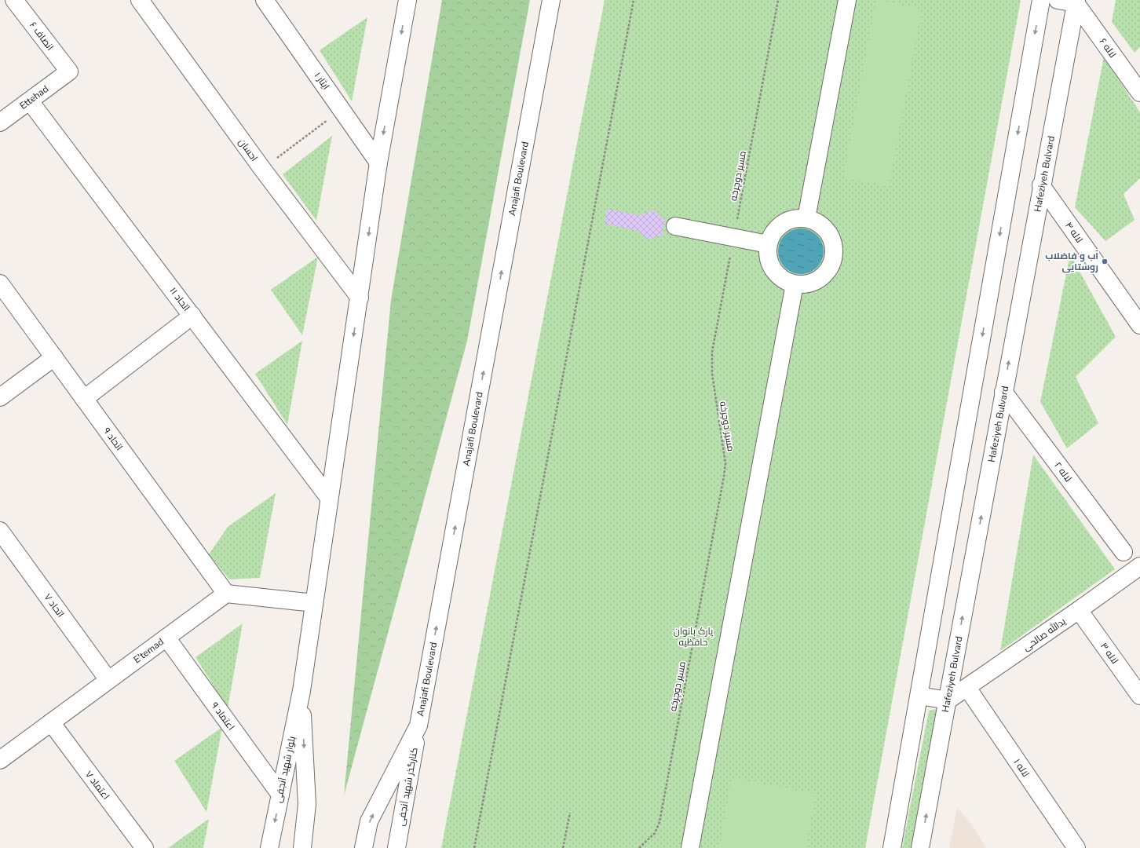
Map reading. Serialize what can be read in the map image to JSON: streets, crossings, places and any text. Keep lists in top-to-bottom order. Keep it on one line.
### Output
{"streets":{"street":["انصاف ۶","لاله ۶","ایثار ۱","Ettehad","احسان","Hafeziyeh Bulvard","Anajafi Boulevard","لاله ۴","اتحاد ۱۱","اتحاد ۹","لاله ۲","اتحاد ۷","یدالله صالحی","E'temad","لاله ۳","اعتماد ۹","لاله ۱","بلوار شهید آنجفی","اعتماد ۷","کنارگذر شهید آنجفی"],"path":["مسیر دوچرخه"]},"crossings":[["انصاف ۶","Ettehad"],["لاله ۶","Hafeziyeh Bulvard"],["Ettehad","اتحاد ۱۱"],["Hafeziyeh Bulvard","لاله ۴"],["Hafeziyeh Bulvard","لاله ۲"],["Hafeziyeh Bulvard","یدالله صالحی"],["Anajafi Boulevard","کنارگذر شهید آنجفی"],["اتحاد ۹","E'temad"],["اتحاد ۷","E'temad"],["یدالله صالحی","لاله ۳"],["یدالله صالحی","لاله ۱"],["E'temad","اعتماد ۹"],["E'temad","اعتماد ۷"],["اعتماد ۹","بلوار شهید آنجفی"]],"parks":["پارک بانوان حافظیه"],"places":["آب و فاضلاب روستایی"]}
